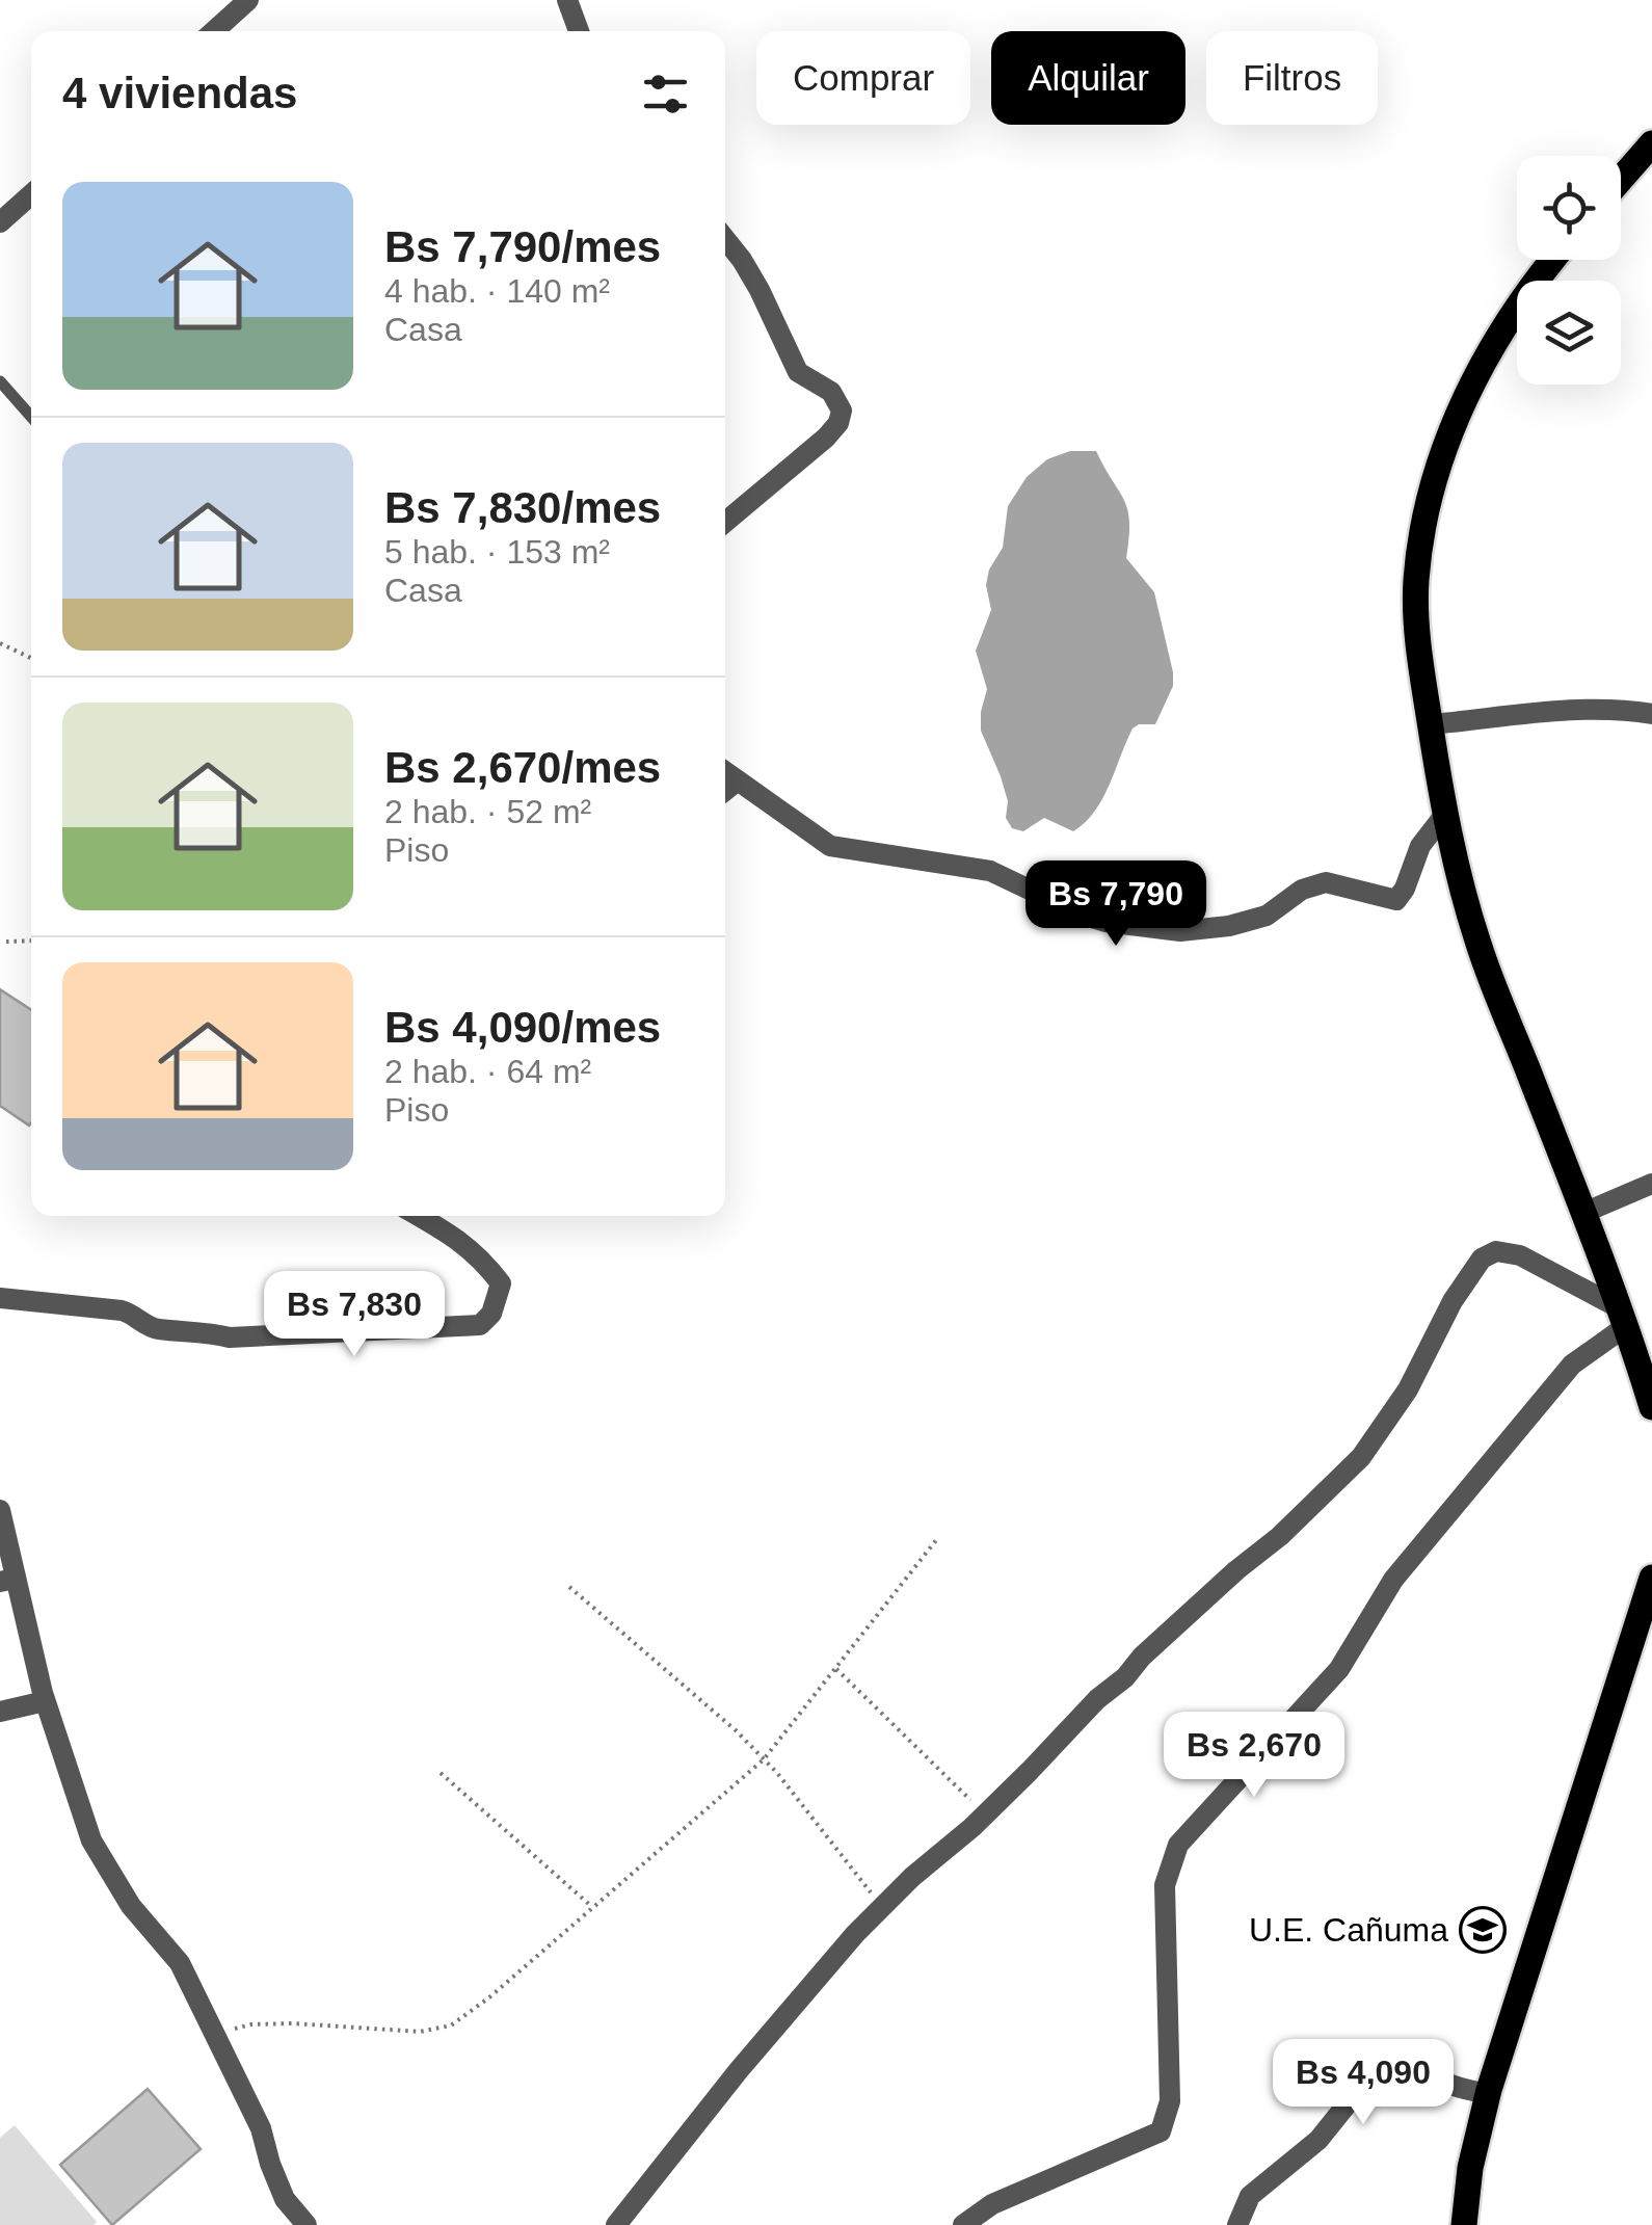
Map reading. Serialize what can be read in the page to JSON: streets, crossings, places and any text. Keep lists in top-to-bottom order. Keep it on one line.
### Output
{"places":{"school or university":["U.E. Cañuma"]},"page":{"chip":["Comprar","Alquilar","Filtros"],"heading":"4 viviendas","list":[{"name":"Bs 7,790/mes","note":"4 hab. · 140 m² · Casa"},{"name":"Bs 7,830/mes","note":"5 hab. · 153 m² · Casa"},{"name":"Bs 2,670/mes","note":"2 hab. · 52 m² · Piso"},{"name":"Bs 4,090/mes","note":"2 hab. · 64 m² · Piso"}],"price":["Bs 7,790","Bs 7,830","Bs 2,670","Bs 4,090"]}}
